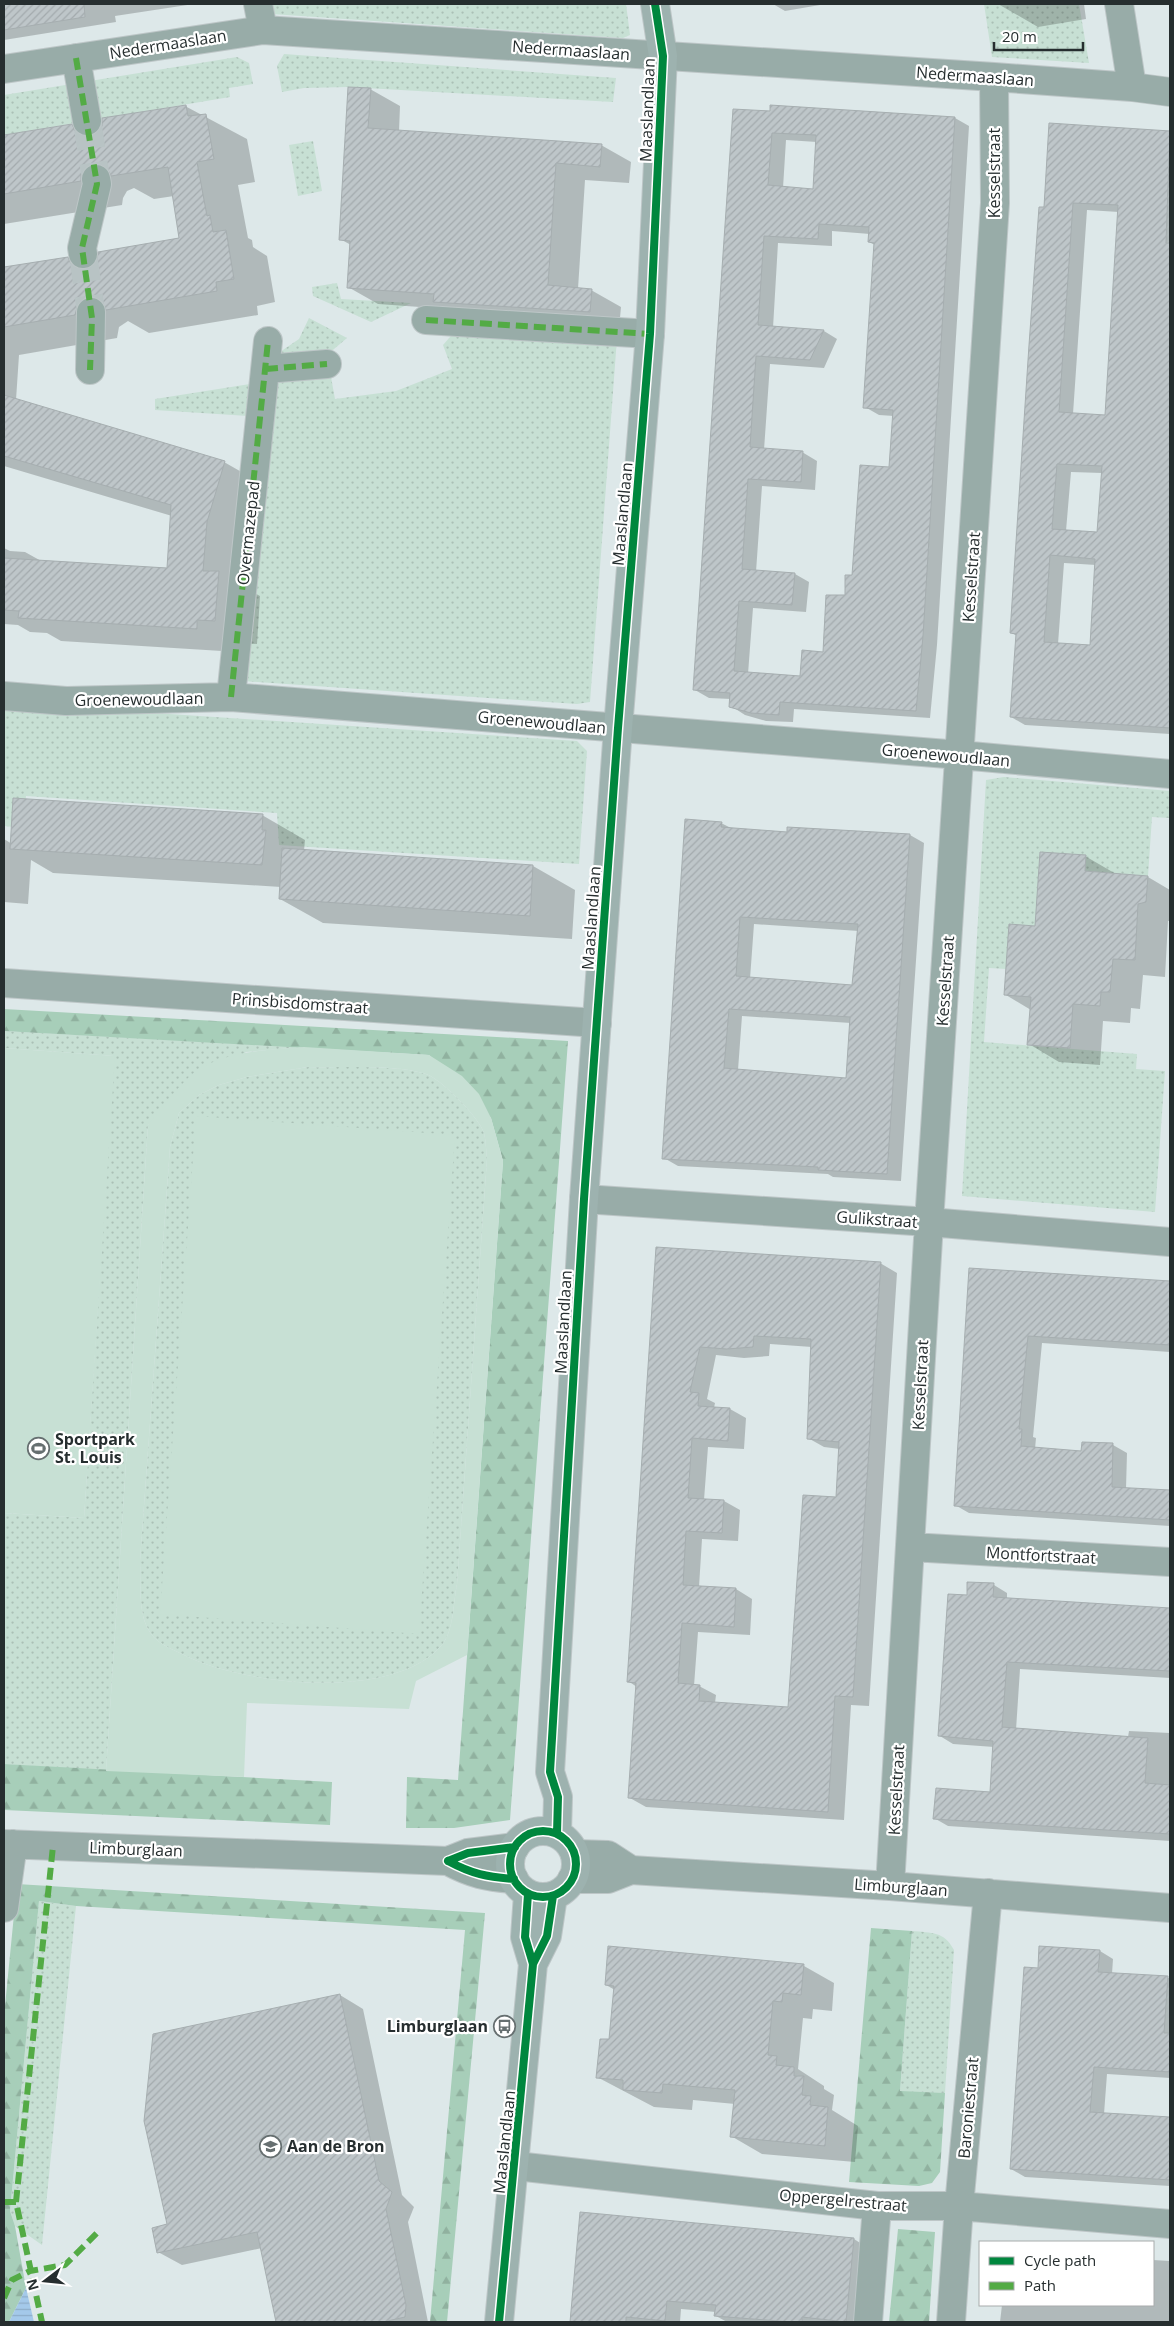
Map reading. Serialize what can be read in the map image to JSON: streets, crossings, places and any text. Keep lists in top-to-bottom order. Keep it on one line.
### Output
{"streets":{"street":["Nedermaaslaan","Maaslandlaan","Kesselstraat","Overmazepad","Groenewoudlaan","Prinsbisdomstraat","Gulikstraat","Montfortstraat","Limburglaan","Baroniestraat","Oppergelrestraat"]},"crossings":[["Nedermaaslaan","Maaslandlaan"],["Nedermaaslaan","Kesselstraat"],["Maaslandlaan","Groenewoudlaan"],["Maaslandlaan","Prinsbisdomstraat"],["Maaslandlaan","Gulikstraat"],["Maaslandlaan","Limburglaan"],["Maaslandlaan","Oppergelrestraat"],["Kesselstraat","Groenewoudlaan"],["Kesselstraat","Gulikstraat"],["Kesselstraat","Montfortstraat"],["Kesselstraat","Limburglaan"],["Overmazepad","Groenewoudlaan"],["Limburglaan","Baroniestraat"],["Baroniestraat","Oppergelrestraat"]],"places":{"sports":["Sportpark St. Louis"],"bus stop":["Limburglaan"],"school or university":["Aan de Bron"]},"legend":["Cycle path","Path"],"scale_bar":"20 m","north":"left"}
